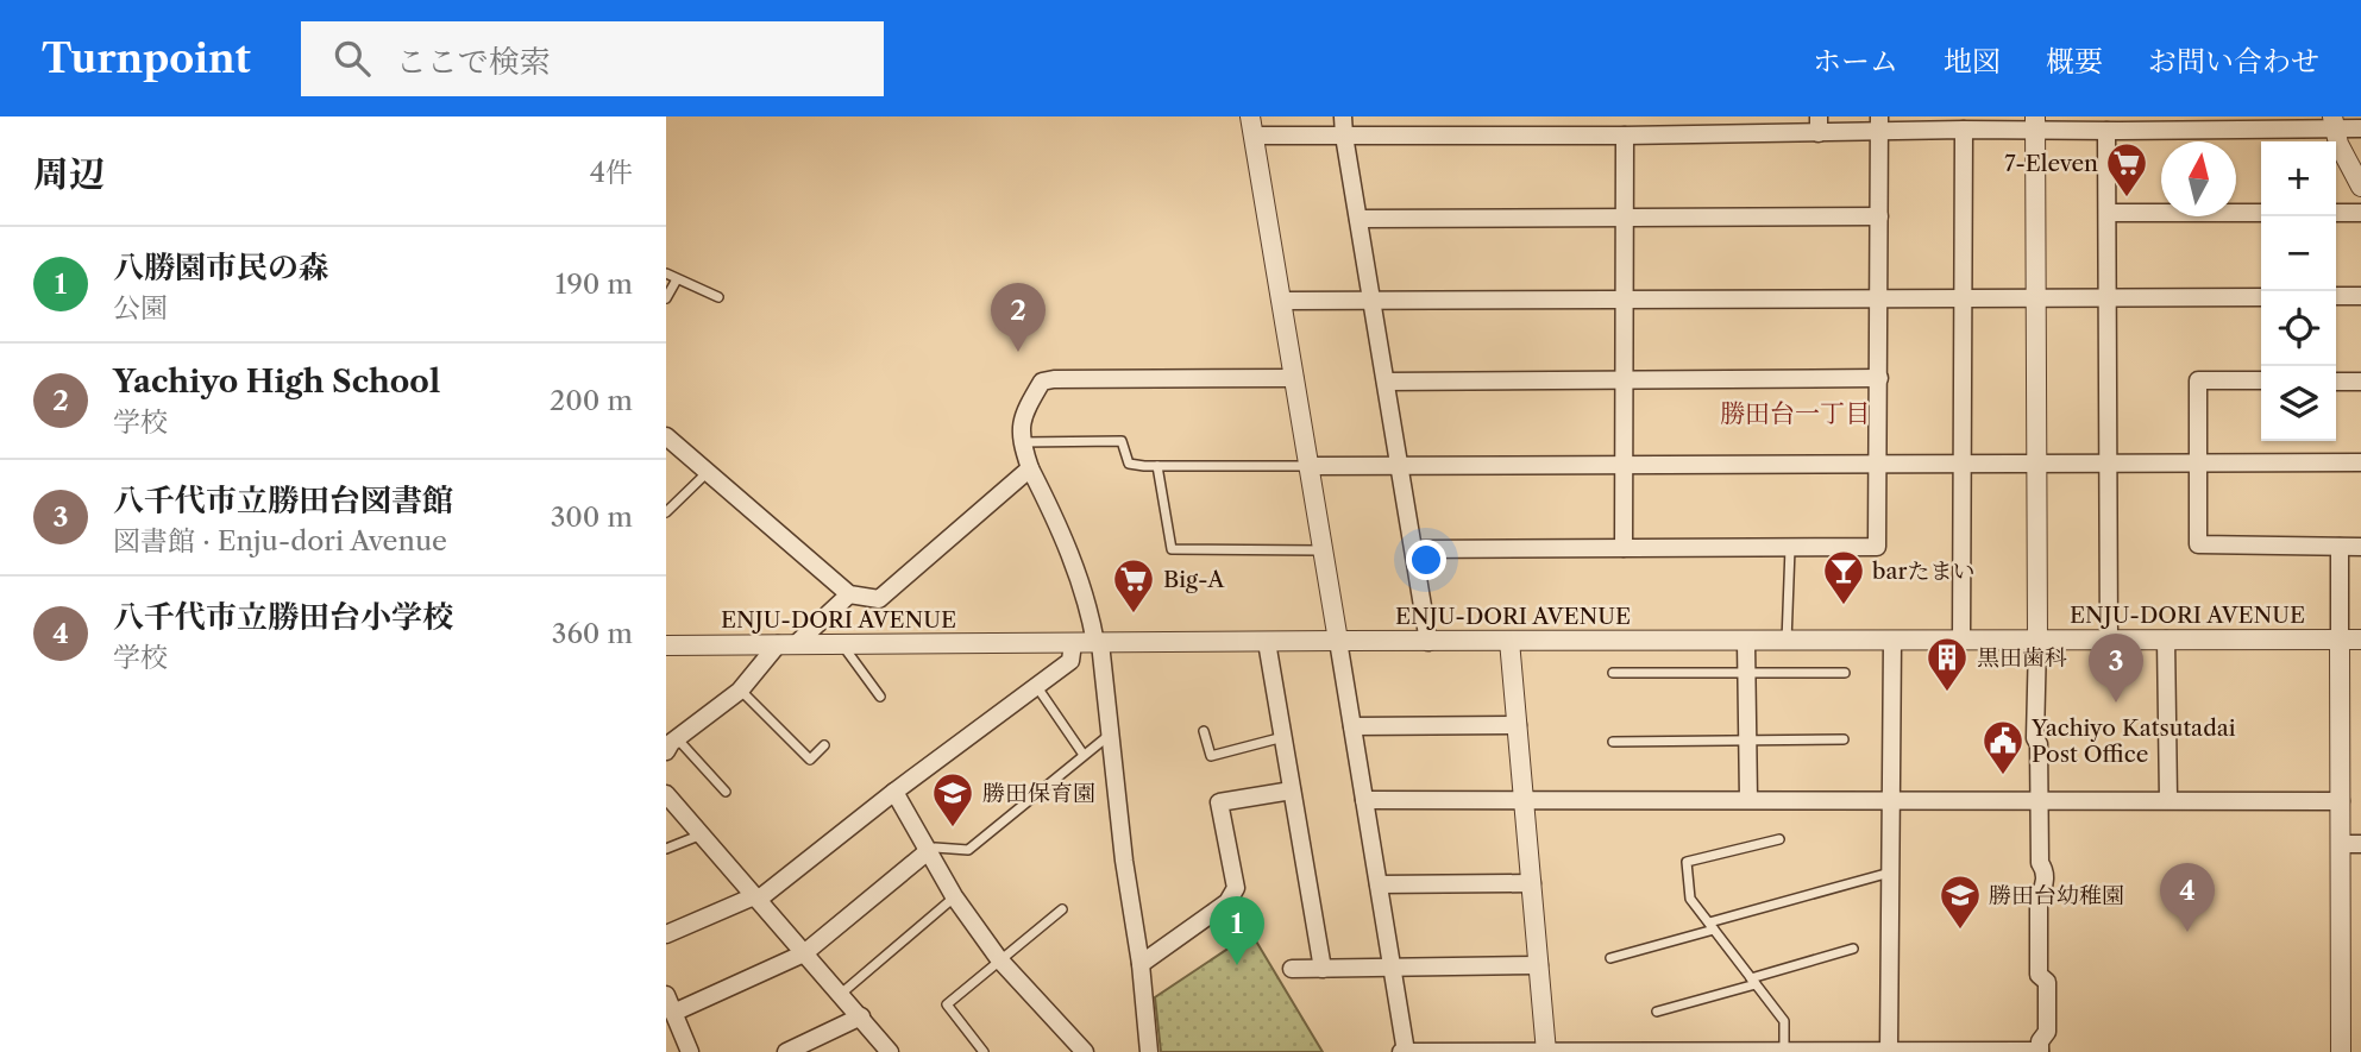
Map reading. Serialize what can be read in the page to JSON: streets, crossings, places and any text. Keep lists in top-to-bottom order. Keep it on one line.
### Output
{"streets":{"street":["ENJU-DORI AVENUE"]},"districts":["勝田台一丁目"],"places":{"supermarket":["7-Eleven","Big-A"],"bar":["barたまい"],"building":["黒田歯科"],"public building":["Yachiyo Katsutadai Post Office"],"school or university":["勝田保育園","勝田台幼稚園"]},"north":"top","page":{"header":"Turnpoint","search":"ここで検索","nav":["ホーム","地図","概要","お問い合わせ"],"heading":["周辺","4件"],"map_buttons":["+","−"],"list":[{"mark":"1","name":"八勝園市民の森","note":"公園","value":"190 m"},{"mark":"2","name":"Yachiyo High School","note":"学校","value":"200 m"},{"mark":"3","name":"八千代市立勝田台図書館","note":"図書館 · Enju-dori Avenue","value":"300 m"},{"mark":"4","name":"八千代市立勝田台小学校","note":"学校","value":"360 m"}],"pins":["2","3","4","1"]}}
